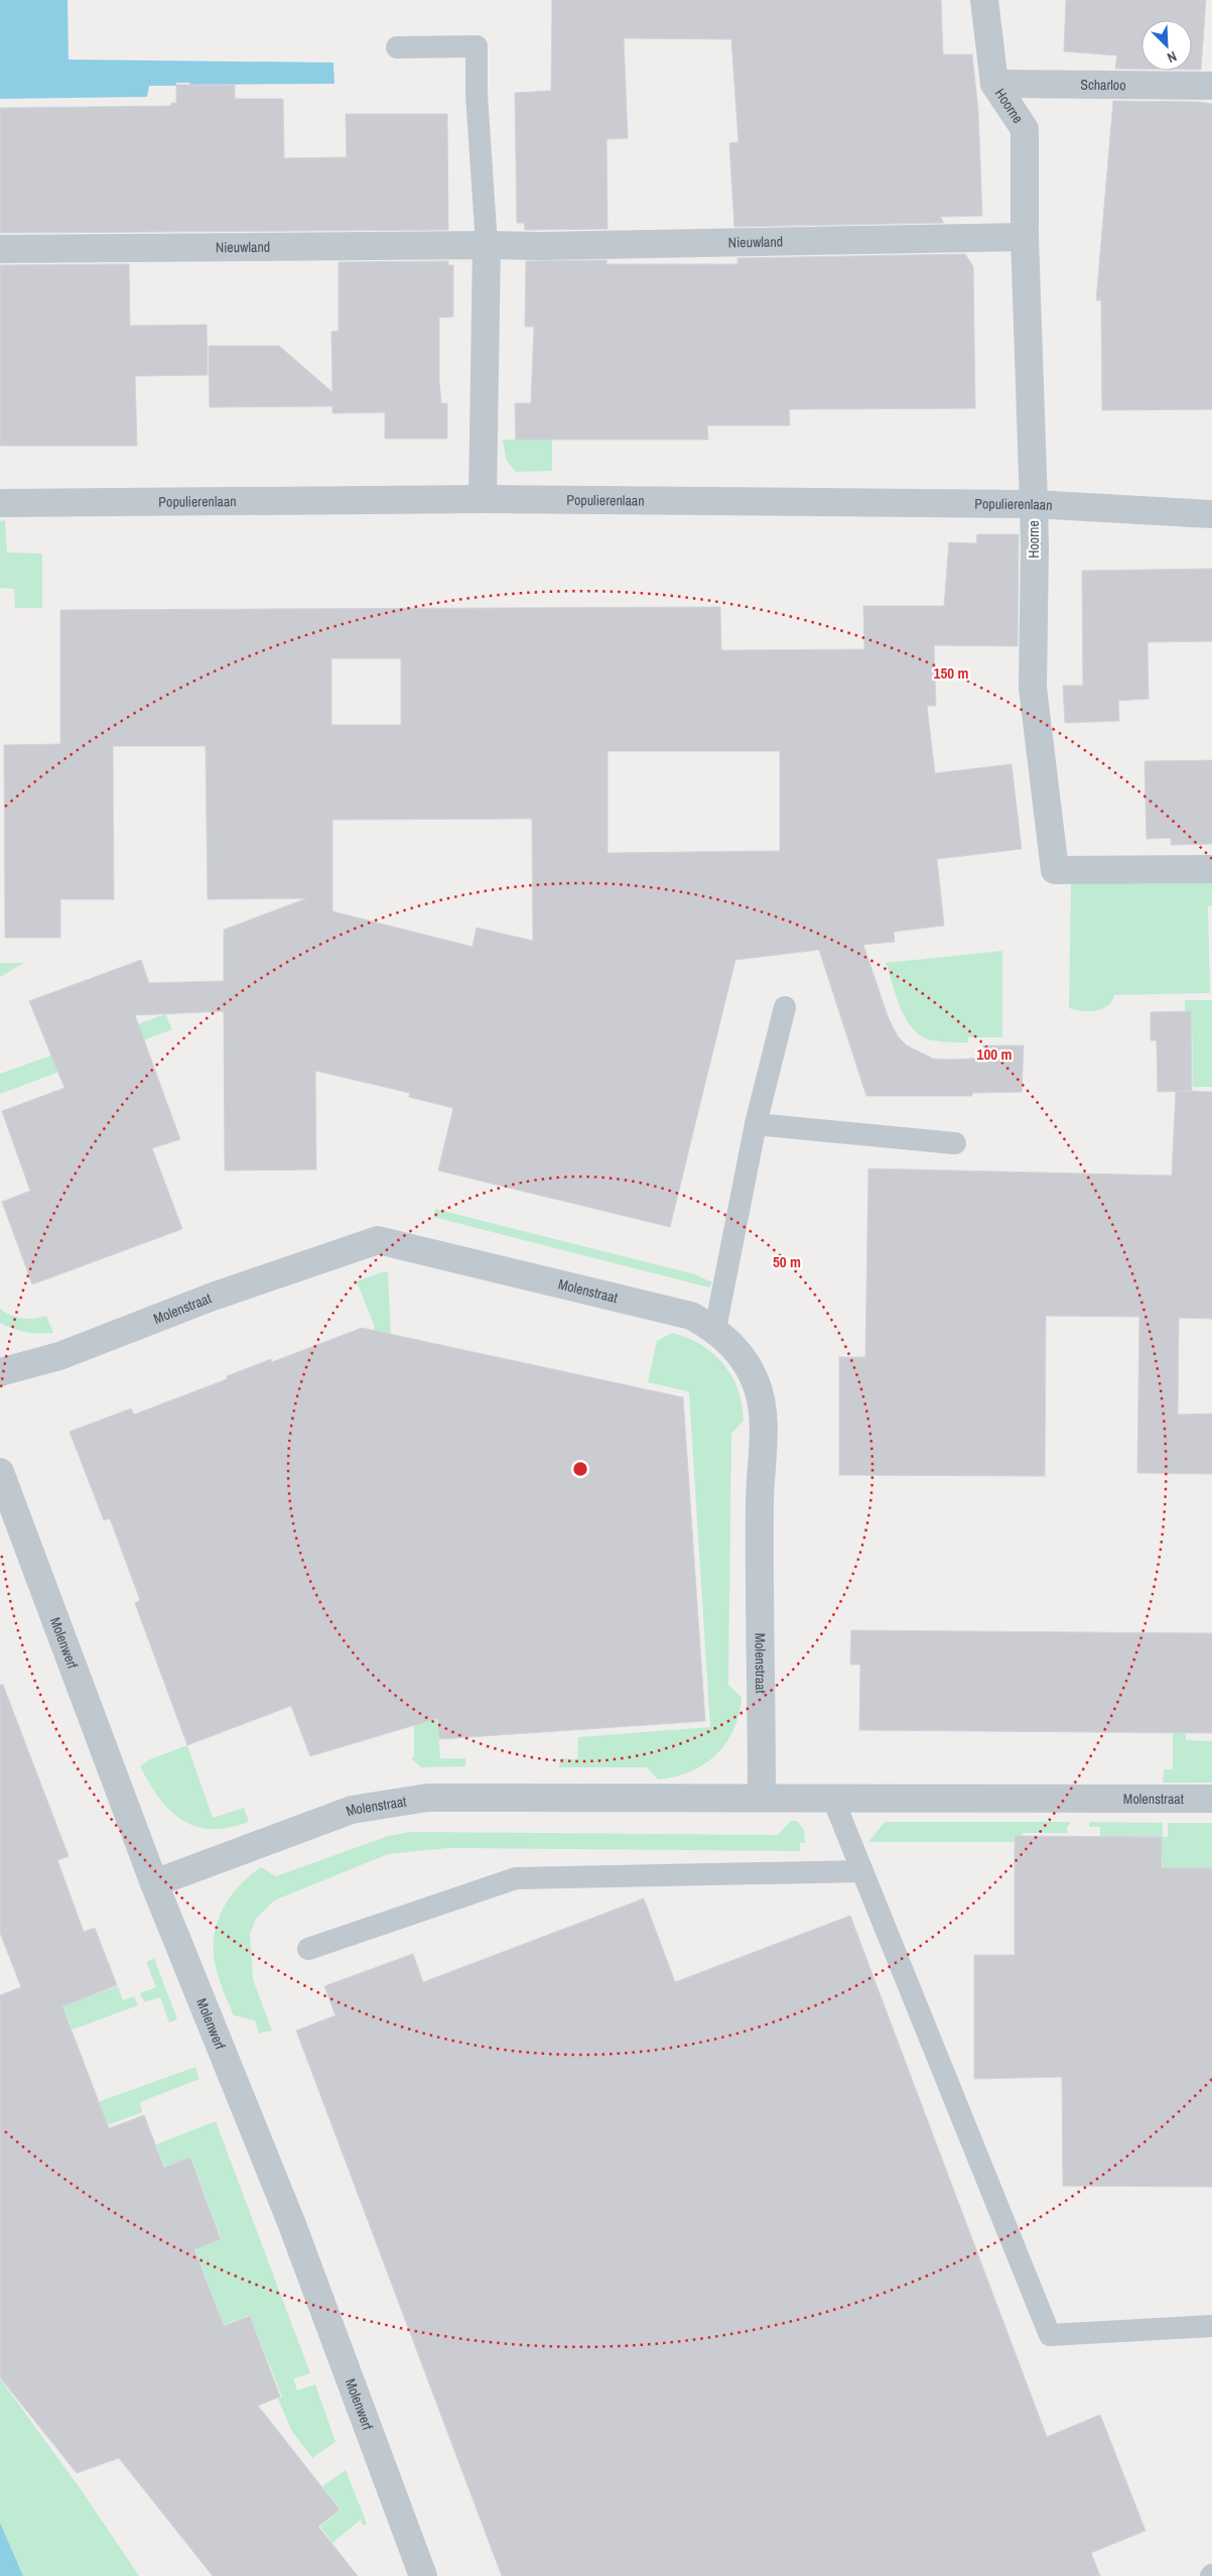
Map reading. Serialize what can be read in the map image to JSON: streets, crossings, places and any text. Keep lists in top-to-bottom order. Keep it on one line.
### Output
{"streets":{"street":["Scharloo","Hoorne","Nieuwland","Populierenlaan","Molenstraat","Molenwerf"]},"crossings":[["Scharloo","Hoorne"],["Hoorne","Nieuwland"],["Hoorne","Populierenlaan"],["Molenstraat","Molenwerf"]],"north":"bottom right","rings":["150 m","100 m","50 m"]}
